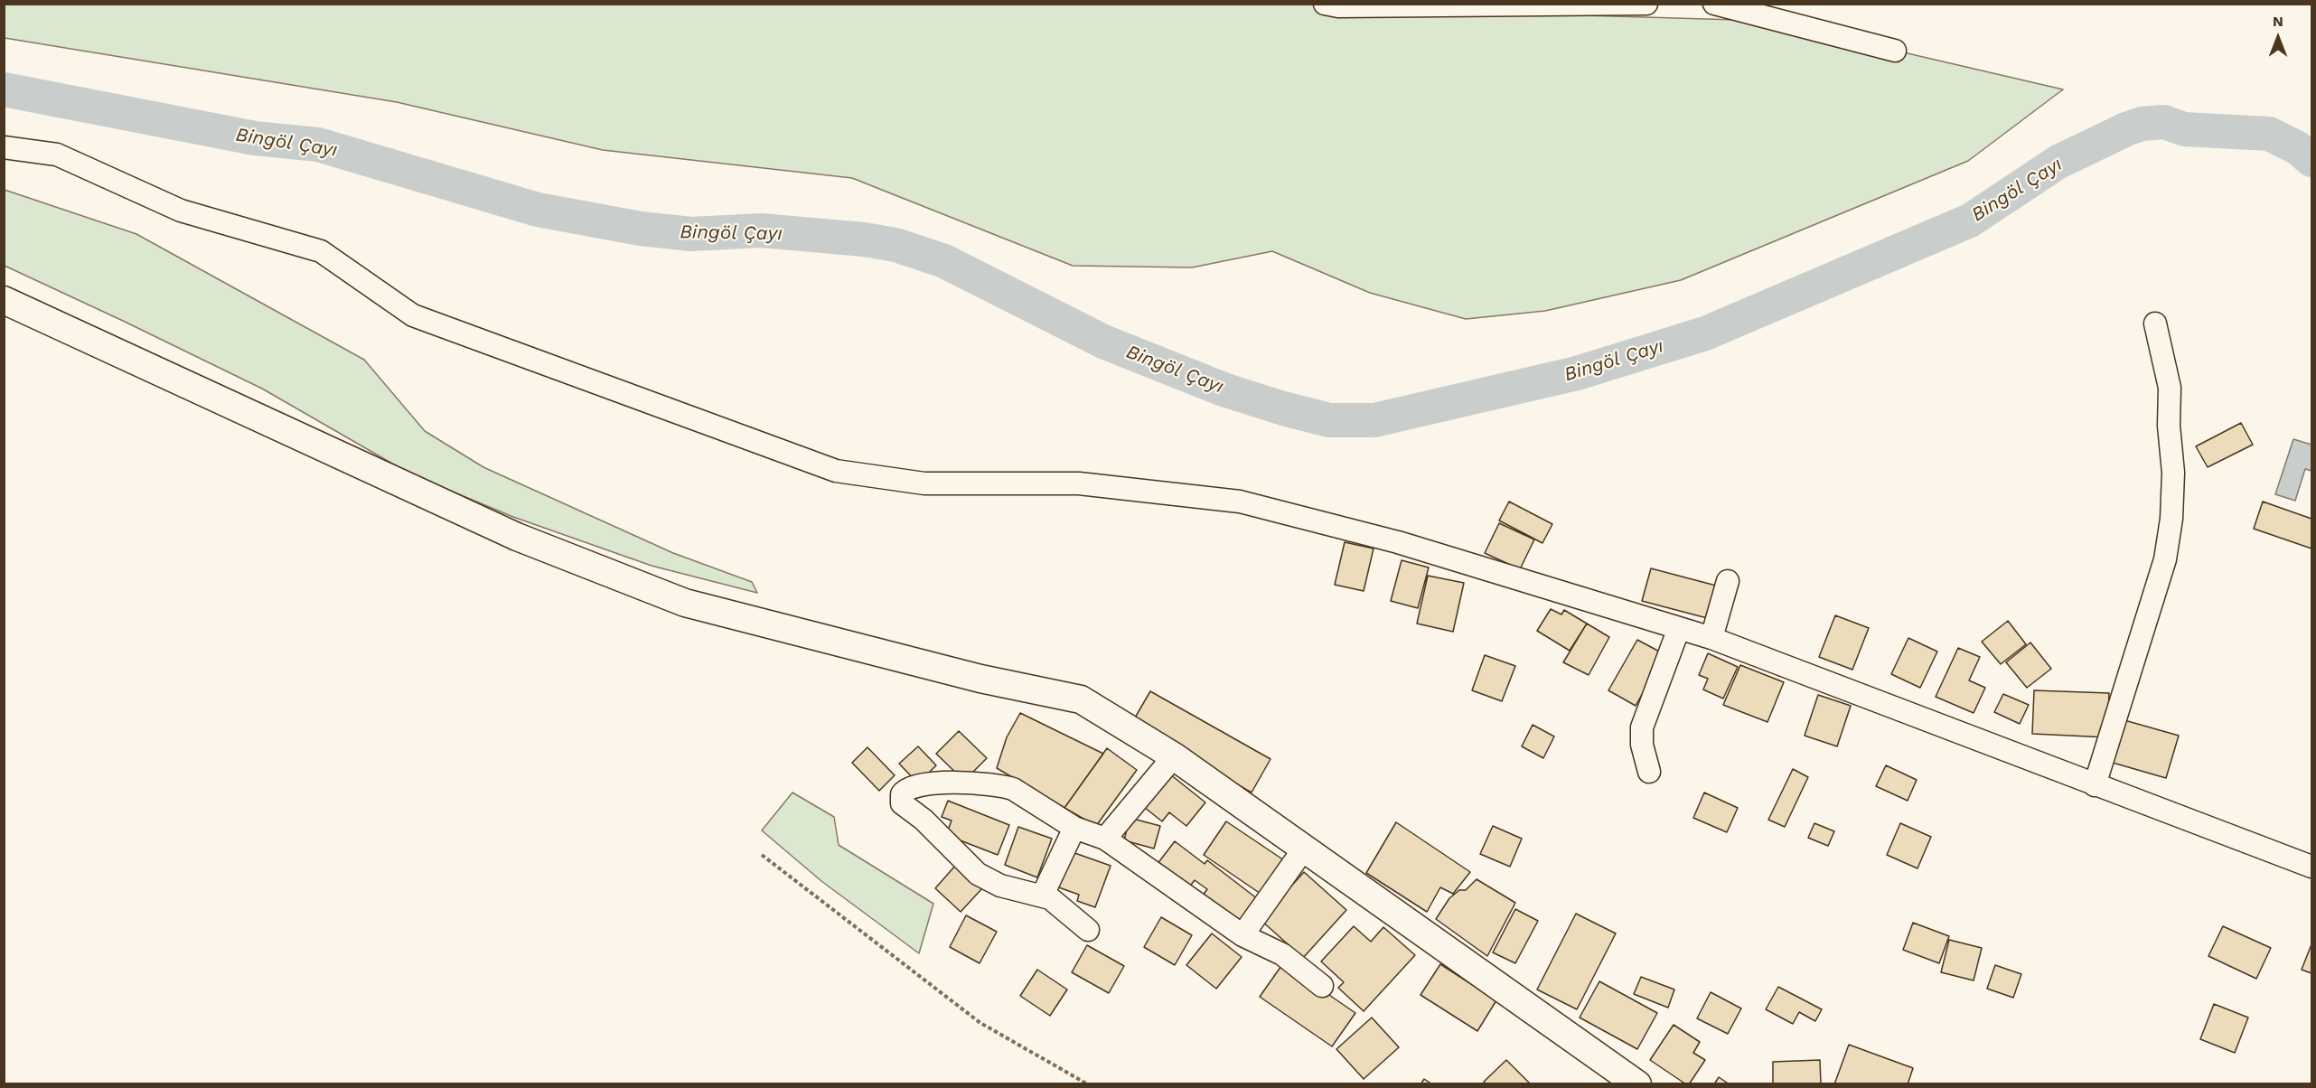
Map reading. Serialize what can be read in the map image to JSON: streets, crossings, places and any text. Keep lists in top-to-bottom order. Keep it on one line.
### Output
{"water":["Bingöl Çayı"],"north":"top"}
